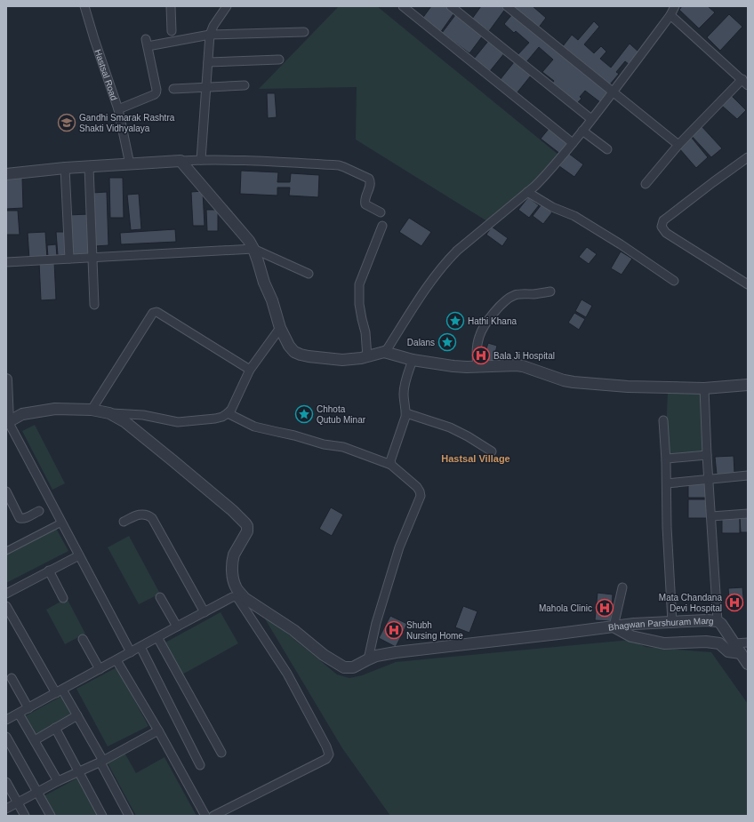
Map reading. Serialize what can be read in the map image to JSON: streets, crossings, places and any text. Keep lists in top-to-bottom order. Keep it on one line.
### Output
{"streets":{"street":["Hastsal Road","Bhagwan Parshuram Marg"]},"districts":["Hastsal Village"],"places":{"school or university":["Gandhi Smarak Rashtra Shakti Vidhyalaya"],"place":["Hathi Khana","Dalans","Chhota Qutub Minar"],"hospital":["Bala Ji Hospital","Mata Chandana Devi Hospital","Mahola Clinic","Shubh Nursing Home"]}}
